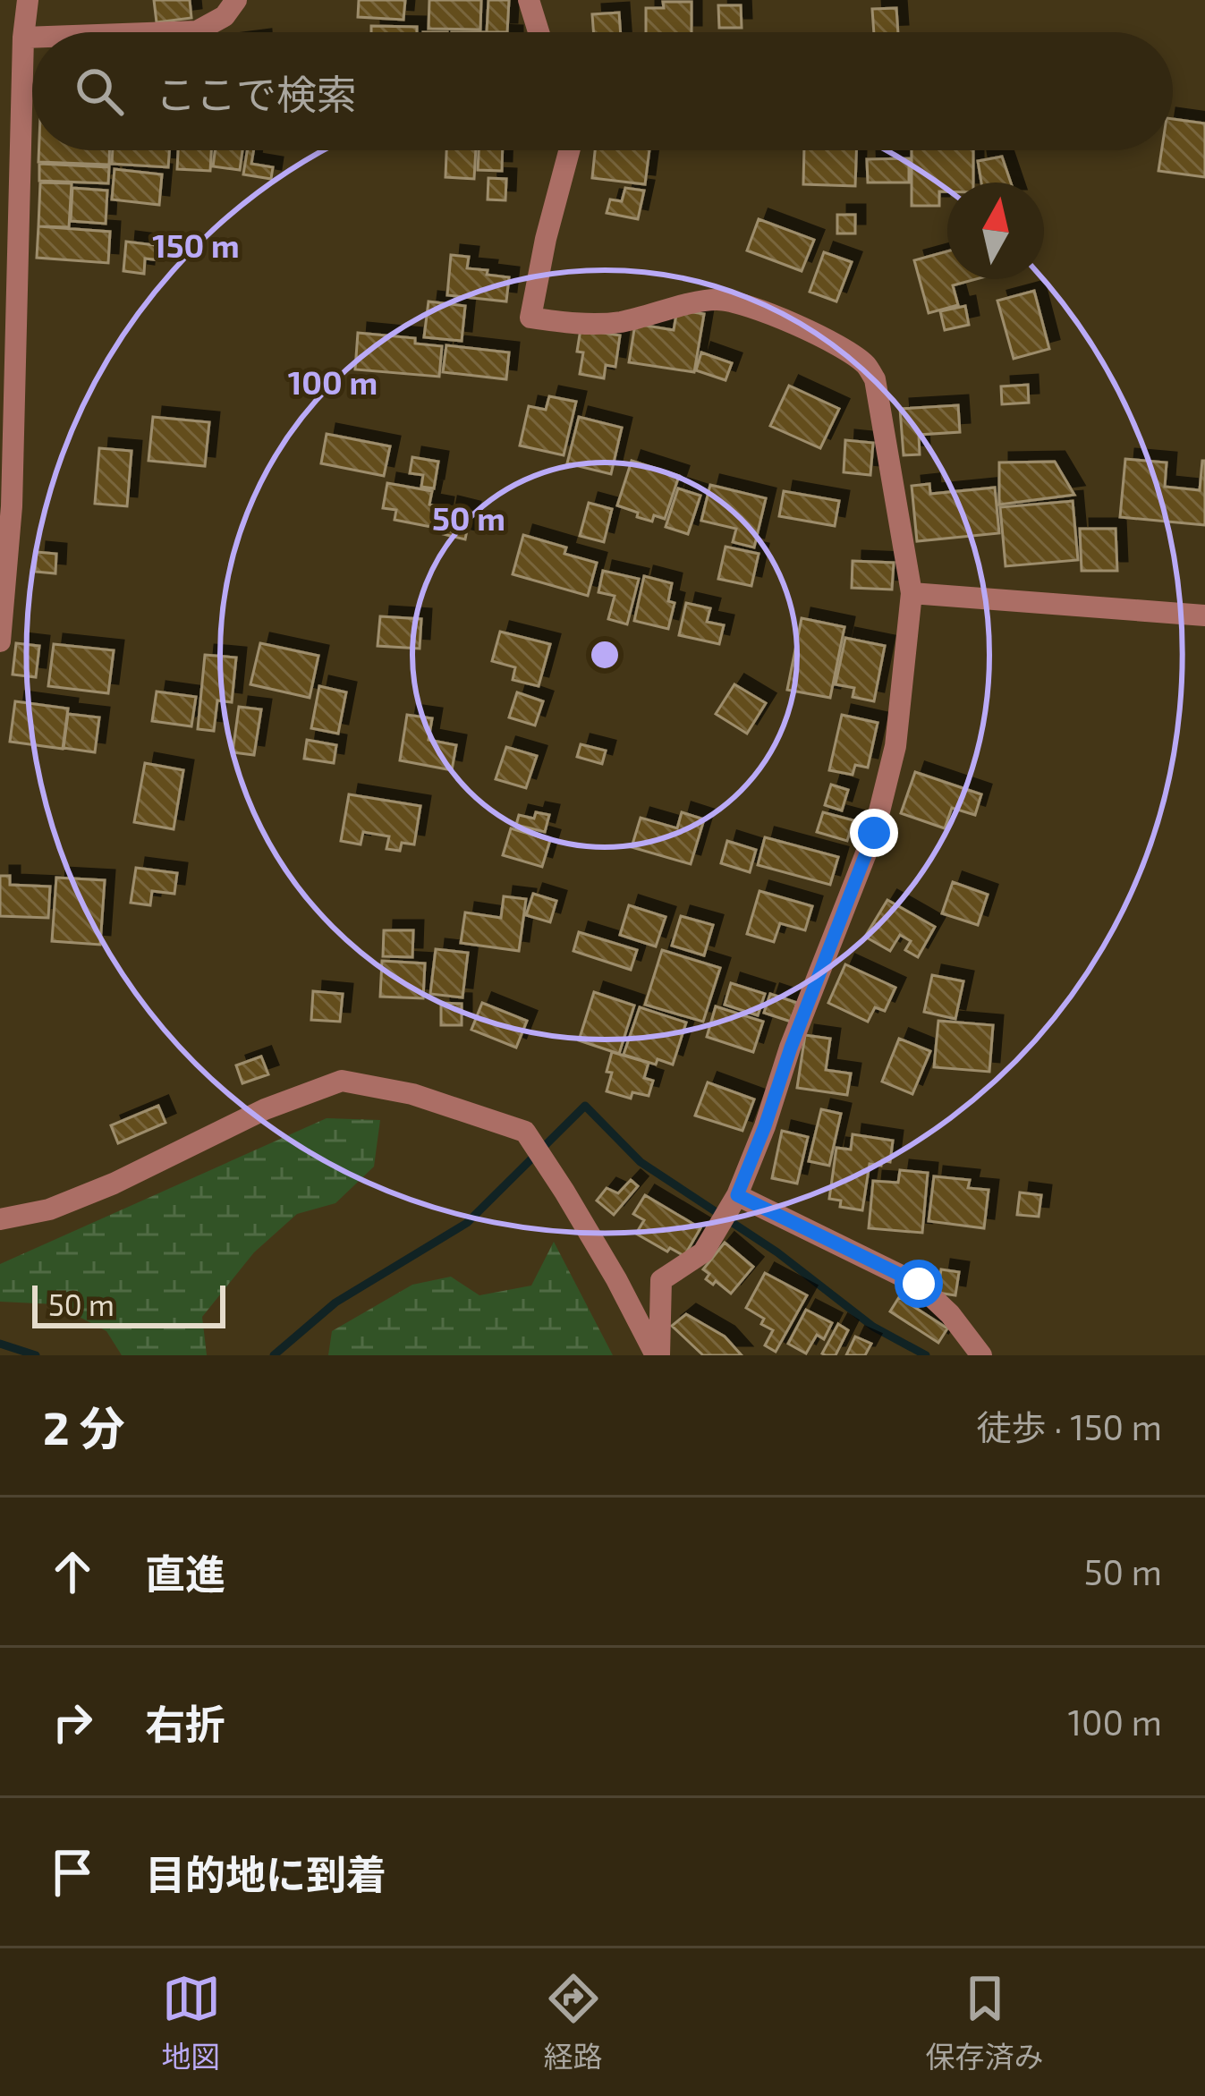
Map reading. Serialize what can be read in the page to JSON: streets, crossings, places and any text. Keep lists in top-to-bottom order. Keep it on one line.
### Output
{"scale_bar":"50 m","north":"top","page":{"search":"ここで検索","scale":"50 m","heading":["2 分","徒歩 · 150 m"],"list":[["直進","50 m"],["右折","100 m"],"目的地に到着"],"nav":["地図","経路","保存済み"]},"rings":["150 m","100 m","50 m"]}
